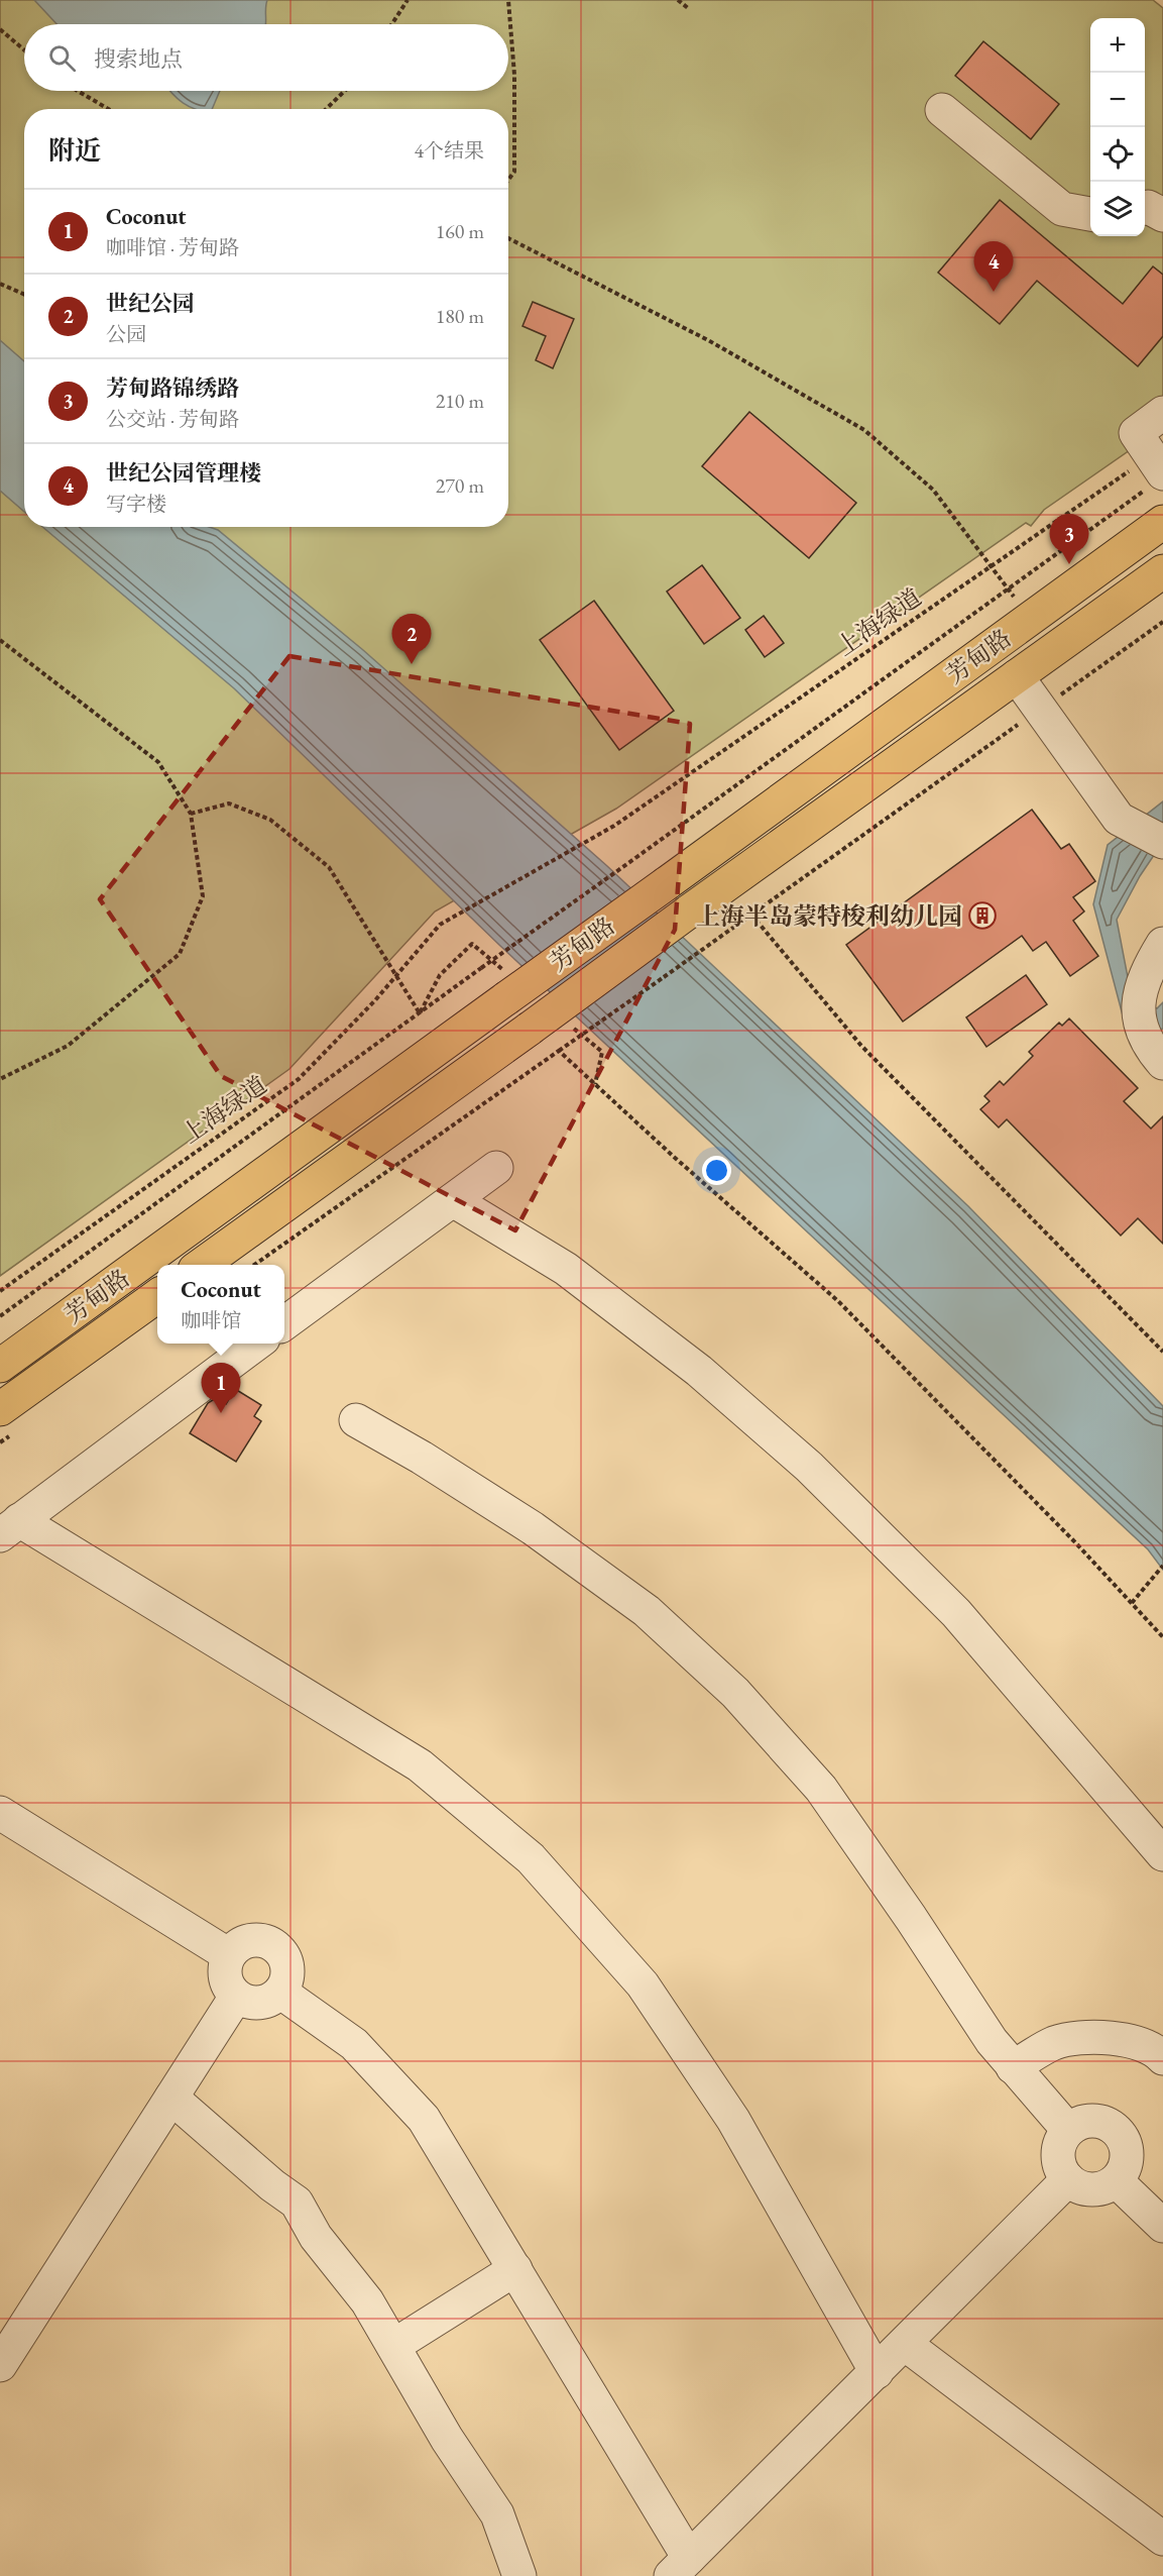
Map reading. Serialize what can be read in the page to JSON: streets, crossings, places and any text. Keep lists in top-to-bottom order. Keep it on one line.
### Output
{"streets":{"main road":["芳甸路"],"path":["上海绿道"]},"places":{"building":["上海半岛蒙特梭利幼儿园"]},"page":{"map_buttons":["+","−"],"search":"搜索地点","heading":["附近","4个结果"],"list":[{"mark":"1","name":"Coconut","note":"咖啡馆 · 芳甸路","value":"160 m"},{"mark":"2","name":"世纪公园","note":"公园","value":"180 m"},{"mark":"3","name":"芳甸路锦绣路","note":"公交站 · 芳甸路","value":"210 m"},{"mark":"4","name":"世纪公园管理楼","note":"写字楼","value":"270 m"}],"pins":["4","3","2","1"],"popup":["Coconut","咖啡馆"]}}
